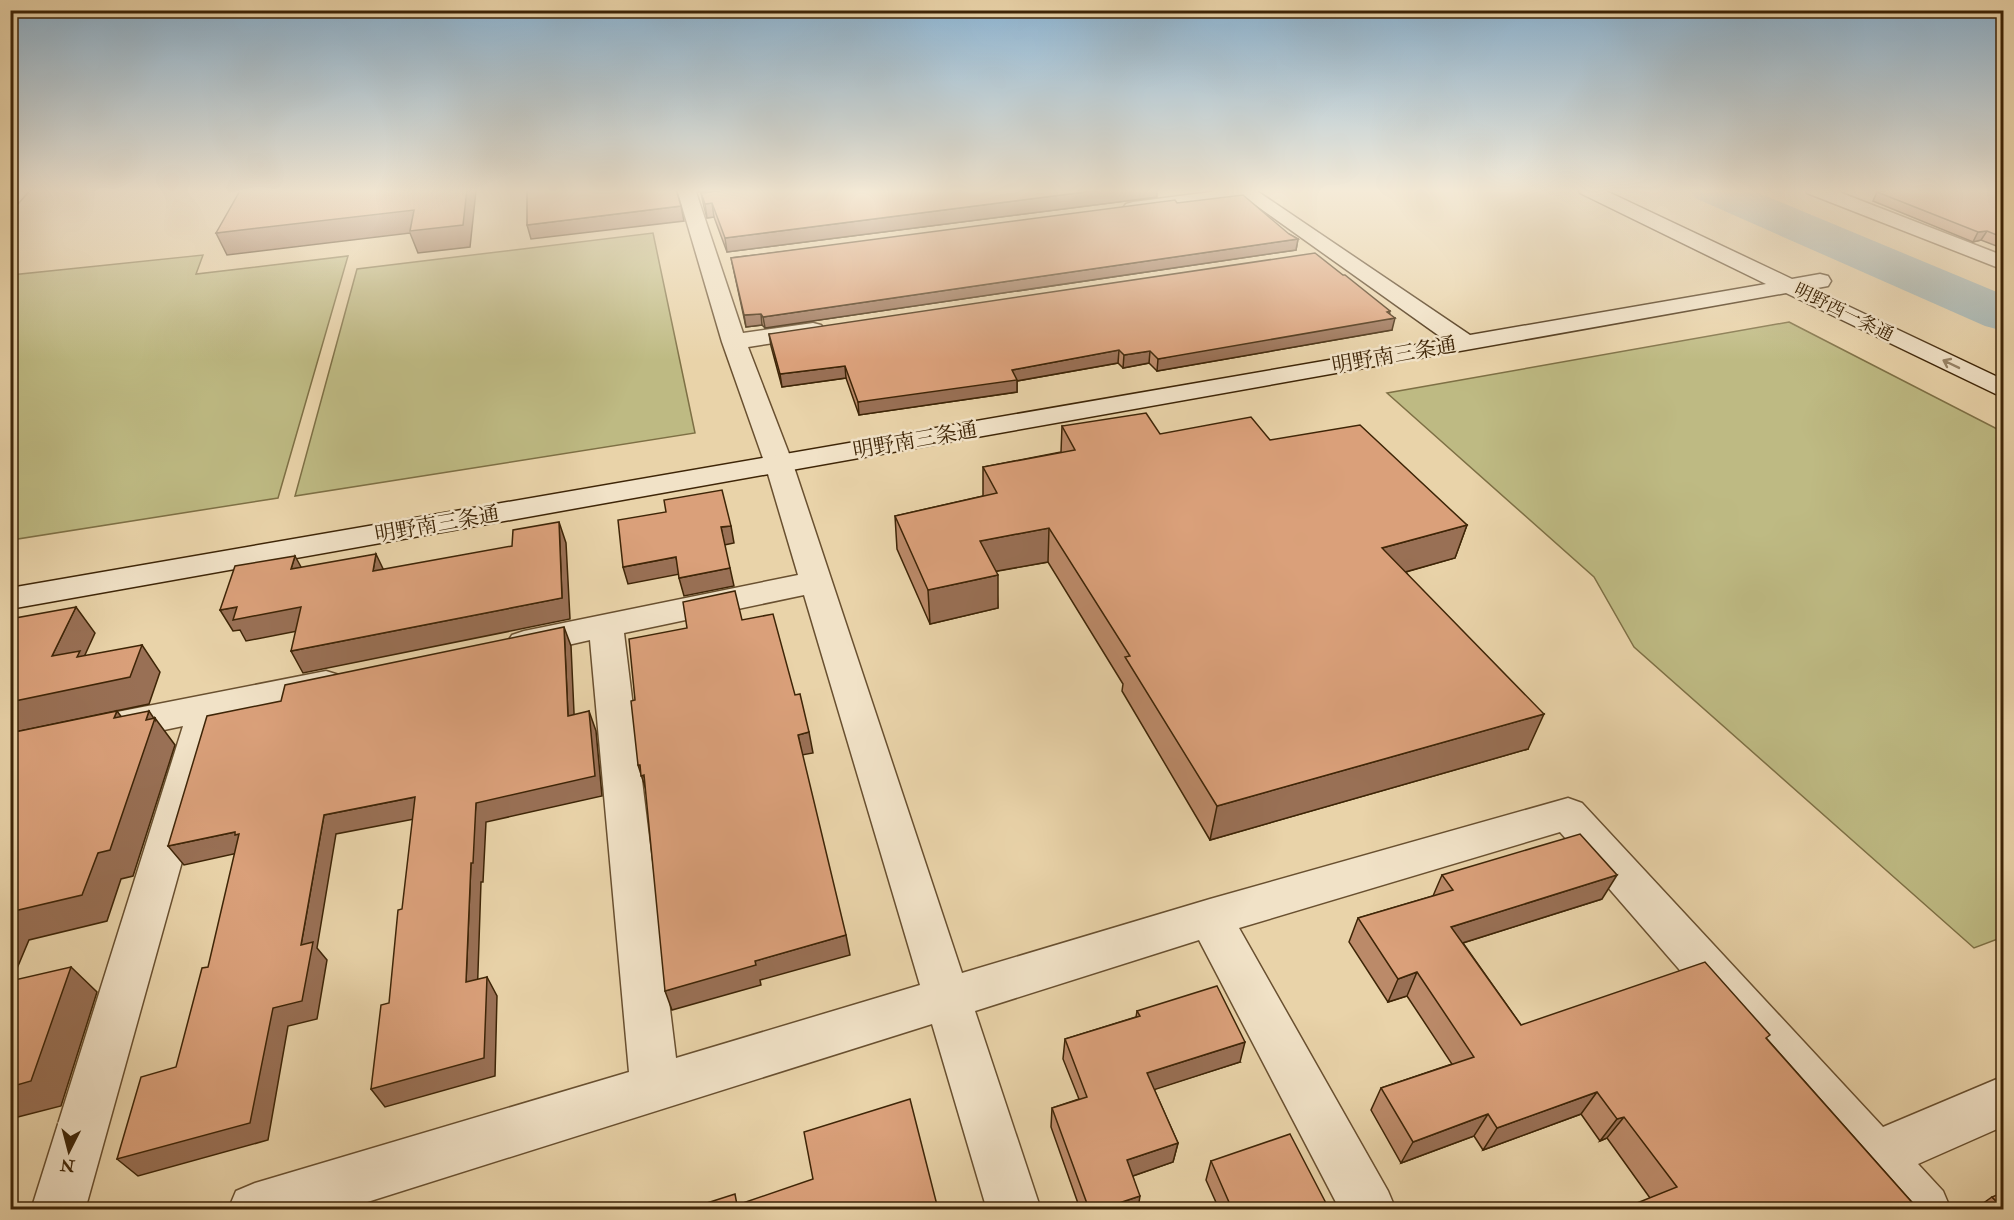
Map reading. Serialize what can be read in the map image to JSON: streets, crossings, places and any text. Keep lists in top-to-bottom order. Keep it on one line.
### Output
{"streets":{"street":["明野西一条通","明野南三条通"]},"crossings":[["明野西一条通","明野南三条通"]],"north":"bottom"}
